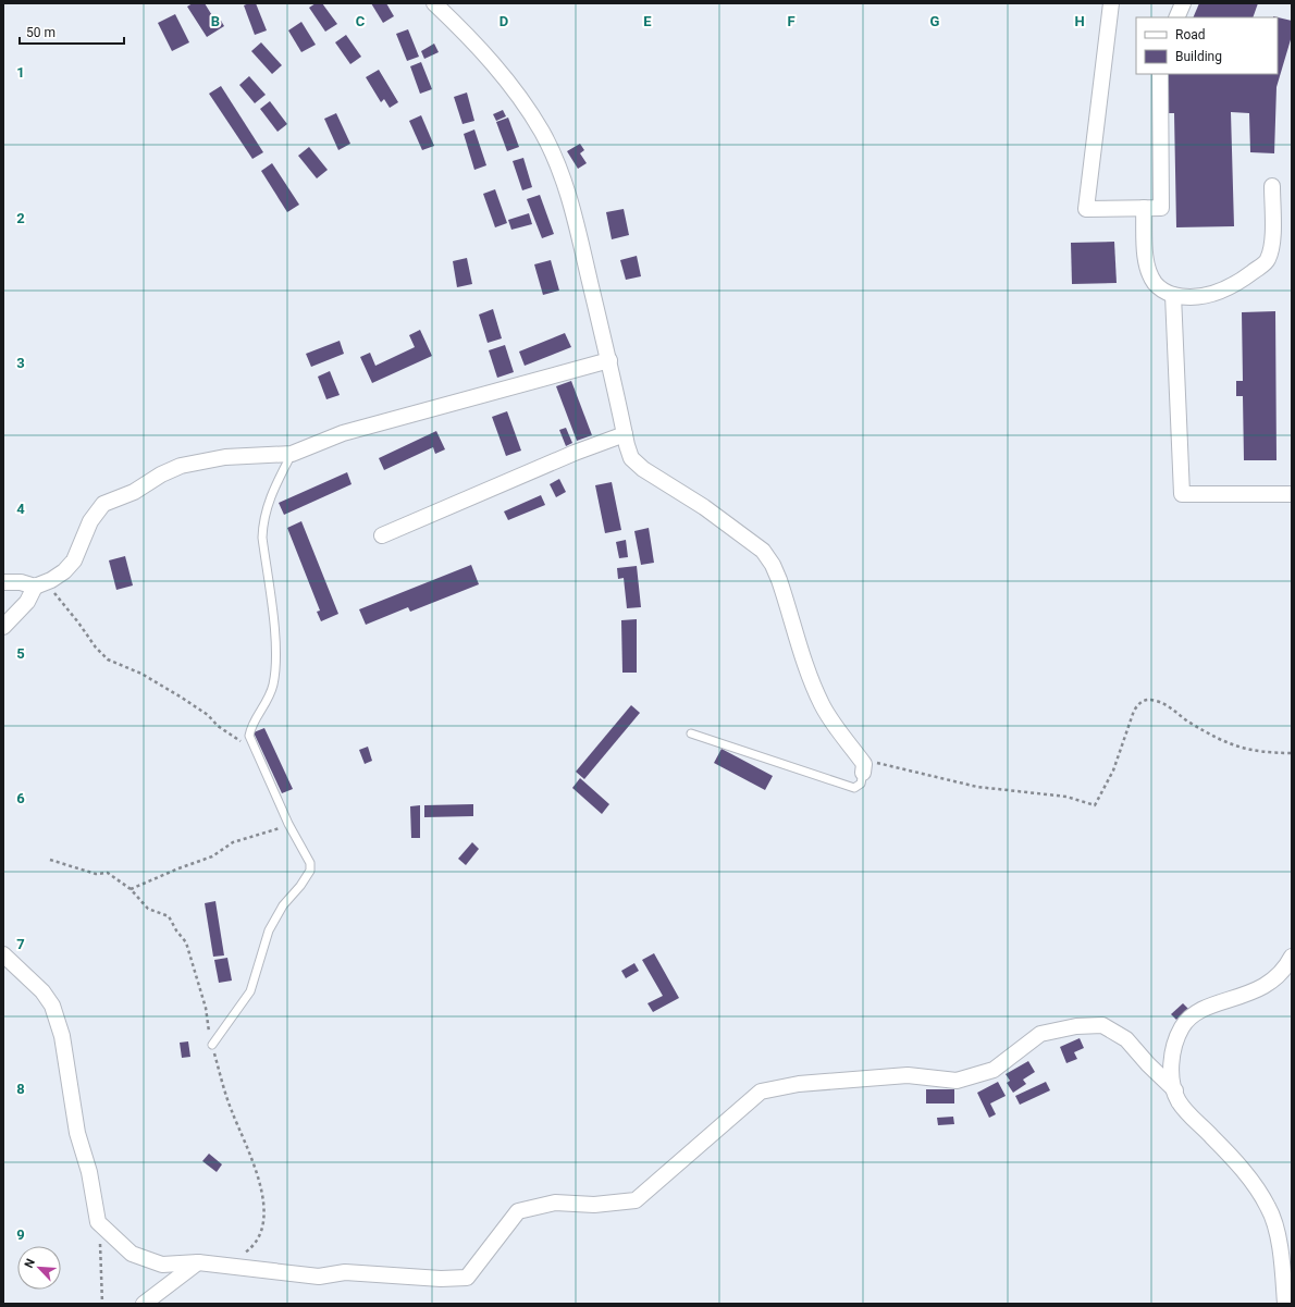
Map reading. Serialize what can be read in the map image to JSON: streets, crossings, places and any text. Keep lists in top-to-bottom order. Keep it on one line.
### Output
{"legend":["Road","Building"],"scale_bar":"50 m","north":"top left","grid":{"columns":["B","C","D","E","F","G","H"],"rows":["1","2","3","4","5","6","7","8","9"]}}
